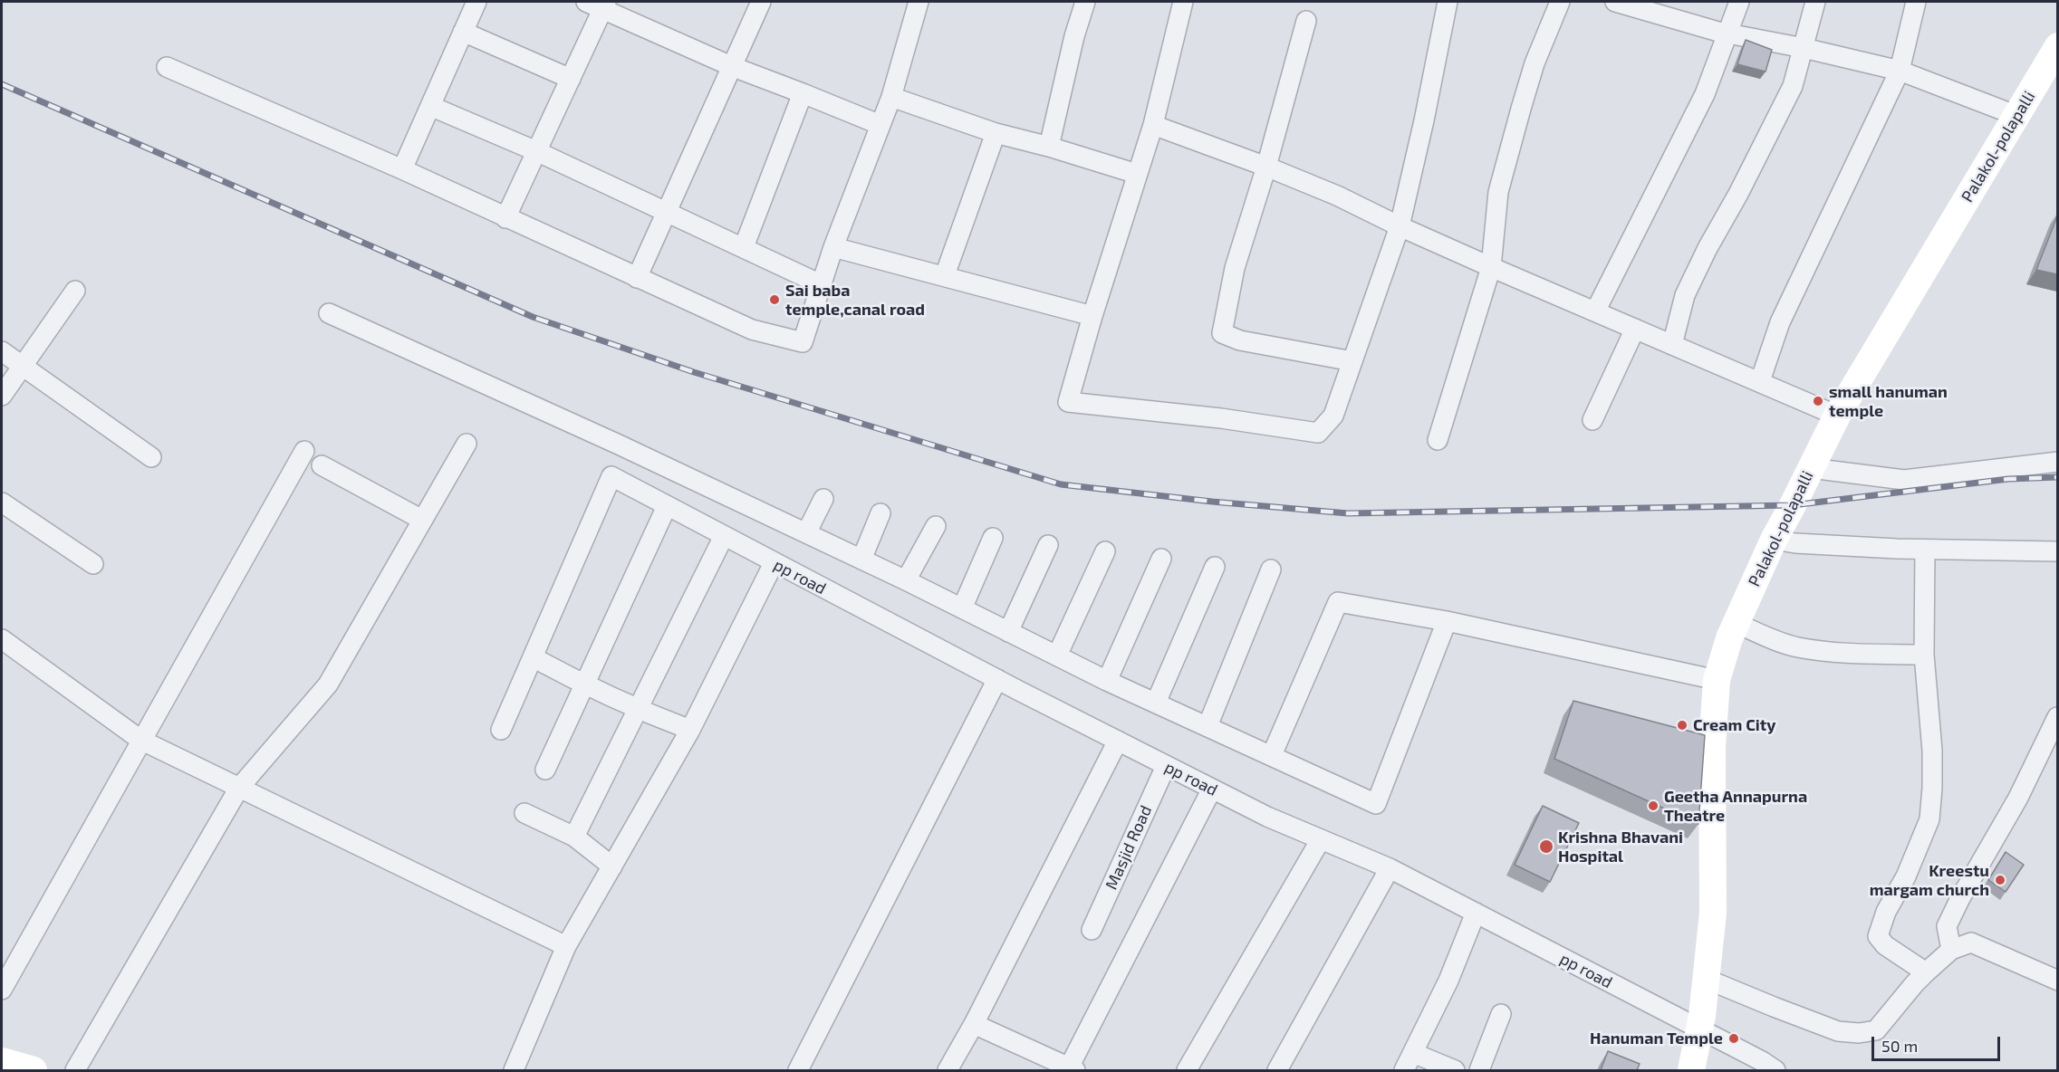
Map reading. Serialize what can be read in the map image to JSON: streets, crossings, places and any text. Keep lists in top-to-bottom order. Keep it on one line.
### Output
{"streets":{"street":["Palakol-polapalli","pp road","Masjid Road"]},"crossings":[["Palakol-polapalli","pp road"],["pp road","Masjid Road"]],"places":["Sai baba temple,canal road","small hanuman temple","Cream City","Geetha Annapurna Theatre","Krishna Bhavani Hospital","Kreestu margam church","Hanuman Temple"],"scale_bar":"50 m"}
